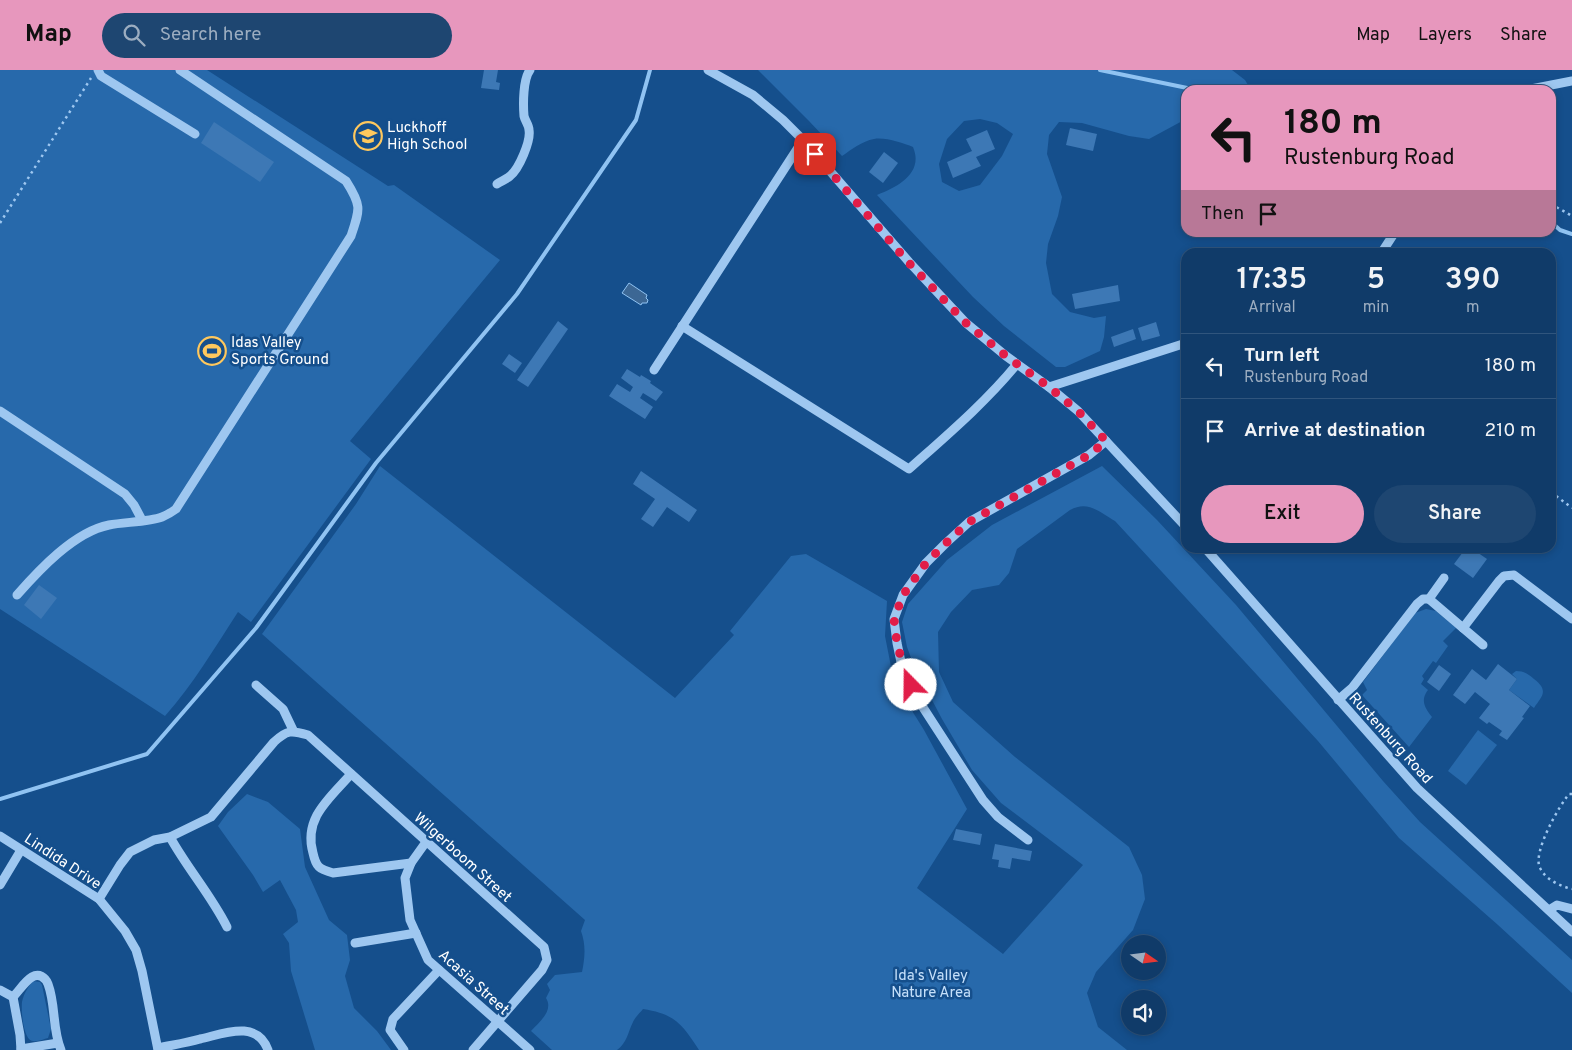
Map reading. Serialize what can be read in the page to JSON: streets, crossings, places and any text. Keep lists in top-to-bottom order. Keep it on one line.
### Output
{"streets":{"street":["Rustenburg Road","Wilgerboom Street","Lindida Drive","Acasia Street"]},"crossings":[["Wilgerboom Street","Acasia Street"]],"parks":["Ida's Valley Nature Area"],"places":{"school or university":["Luckhoff High School"],"sports":["Idas Valley Sports Ground"]},"north":"right","page":{"header":"Map","search":"Search here","nav":["Map","Layers","Share"],"turn":["180 m","Rustenburg Road"],"then":"Then","eta":["17:35","Arrival","5","min","390","m"],"list":[{"name":"Turn left","note":"Rustenburg Road","value":"180 m"},{"name":"Arrive at destination","value":"210 m"}],"buttons":["Exit","Share"]}}
